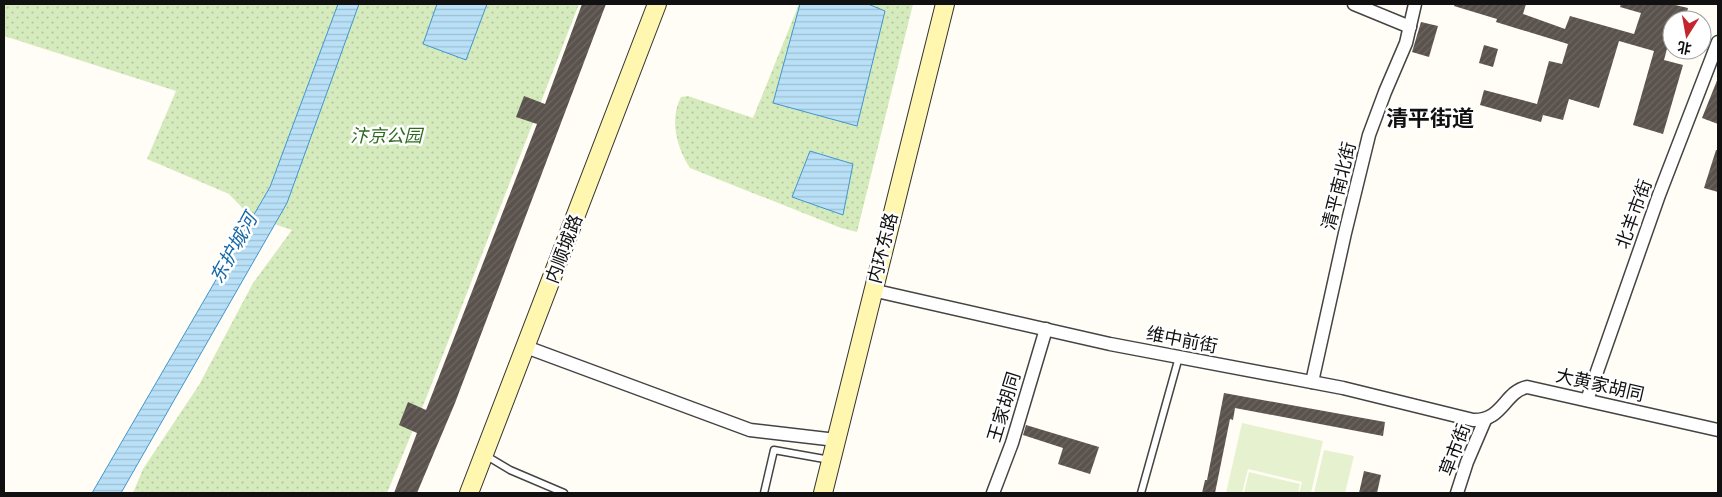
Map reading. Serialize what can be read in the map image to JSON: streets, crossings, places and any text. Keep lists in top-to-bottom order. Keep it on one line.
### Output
{"streets":{"street":["清平南北街","北羊市街","内环东路","内顺城路","维中前街","大黄家胡同","王家胡同","草市街"]},"crossings":[["清平南北街","维中前街"],["北羊市街","大黄家胡同"],["内环东路","维中前街"],["维中前街","大黄家胡同"],["维中前街","王家胡同"],["维中前街","草市街"],["大黄家胡同","草市街"]],"districts":["清平街道"],"water":["东护城河"],"parks":["汴京公园"],"north":"bottom"}
